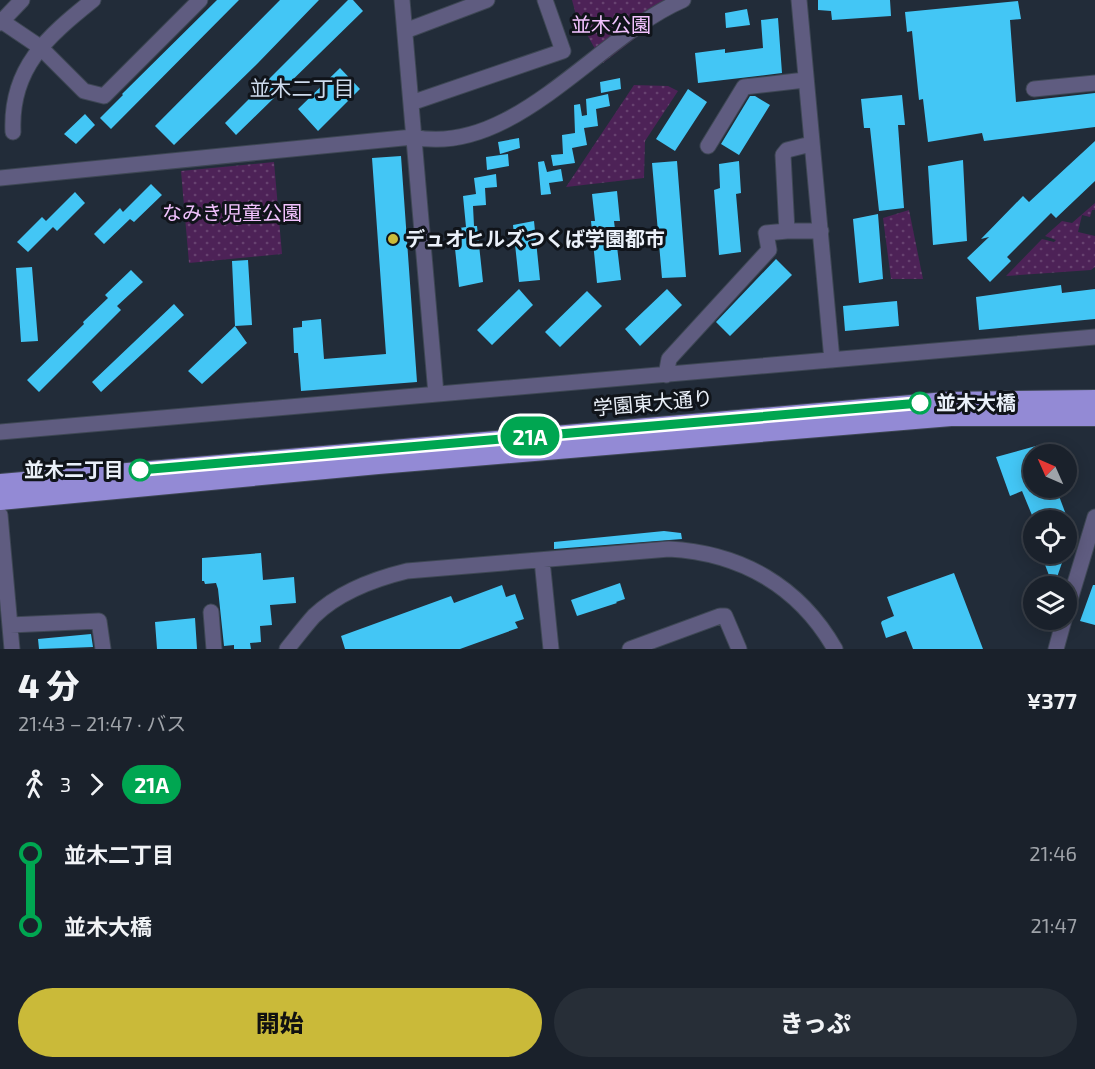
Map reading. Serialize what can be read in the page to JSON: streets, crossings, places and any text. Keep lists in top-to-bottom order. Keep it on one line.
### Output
{"streets":{"main road":["学園東大通り"]},"districts":["並木二丁目"],"parks":["並木公園","なみき児童公園"],"places":["デュオヒルズつくば学園都市","並木大橋","並木二丁目"],"lines":["bus line 21A"],"north":"top left","page":{"on_map":"21A","heading":["4 分","21:43 – 21:47 · バス","¥377"],"legs":["3","21A"],"list":[{"name":"並木二丁目","value":"21:46"},{"name":"並木大橋","value":"21:47"}],"buttons":["開始","きっぷ"]}}
